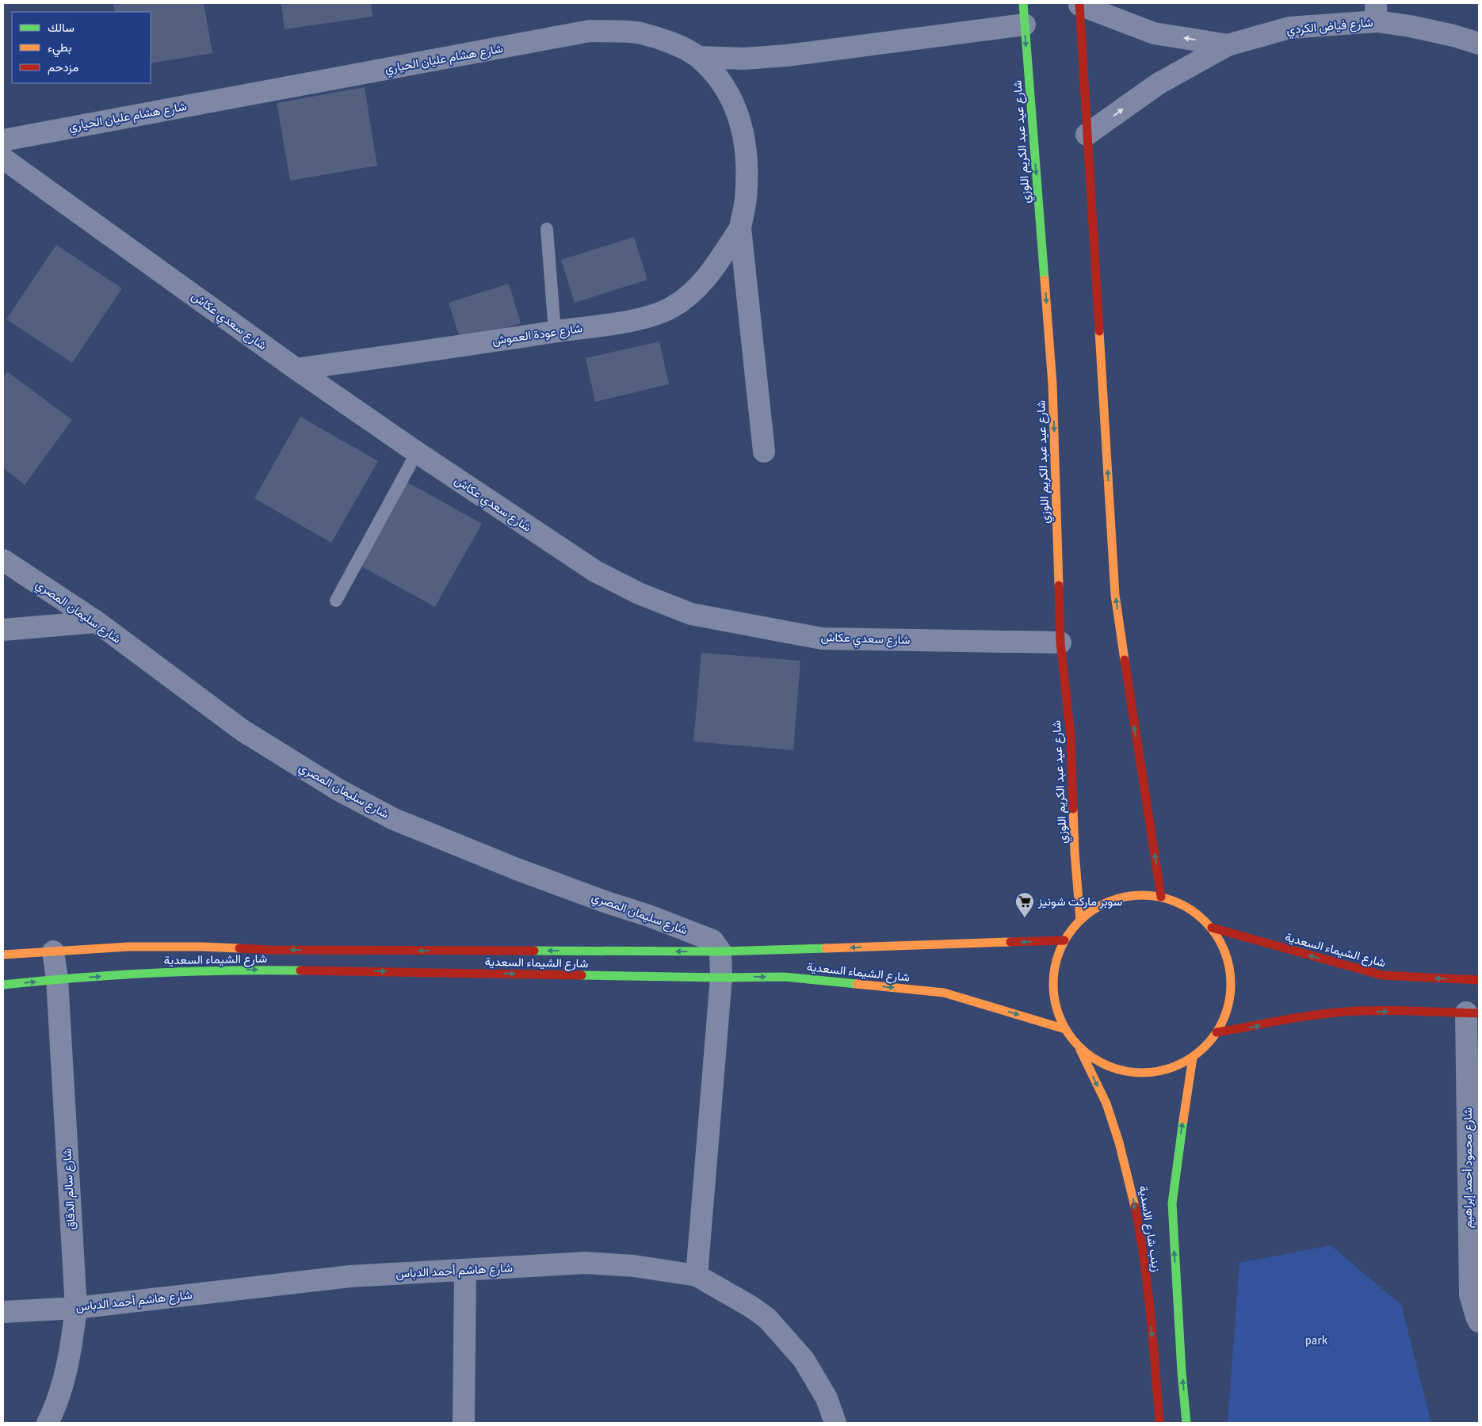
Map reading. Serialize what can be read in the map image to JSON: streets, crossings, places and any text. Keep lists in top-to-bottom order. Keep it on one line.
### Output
{"streets":{"street":["شارع فياض الكردي","شارع هشام عليان الحياري","شارع عيد عبد الكريم اللوزي","شارع سعدي عكاش","شارع عودة العموش","شارع سليمان المصري","شارع الشيماء السعدية","شارع محمود أحمد إبراهيم","شارع سالم الدقاق","زينب شارع الاسدية","شارع هاشم أحمد الدباس"]},"crossings":[["شارع هشام عليان الحياري","شارع عودة العموش"],["شارع عيد عبد الكريم اللوزي","شارع سعدي عكاش"],["شارع سعدي عكاش","شارع عودة العموش"],["شارع سليمان المصري","شارع الشيماء السعدية"],["شارع الشيماء السعدية","شارع سالم الدقاق"],["شارع سالم الدقاق","شارع هاشم أحمد الدباس"]],"parks":["park"],"places":{"supermarket":["سوبر ماركت شونيز"]},"legend":["سالك","بطيء","مزدحم"]}
